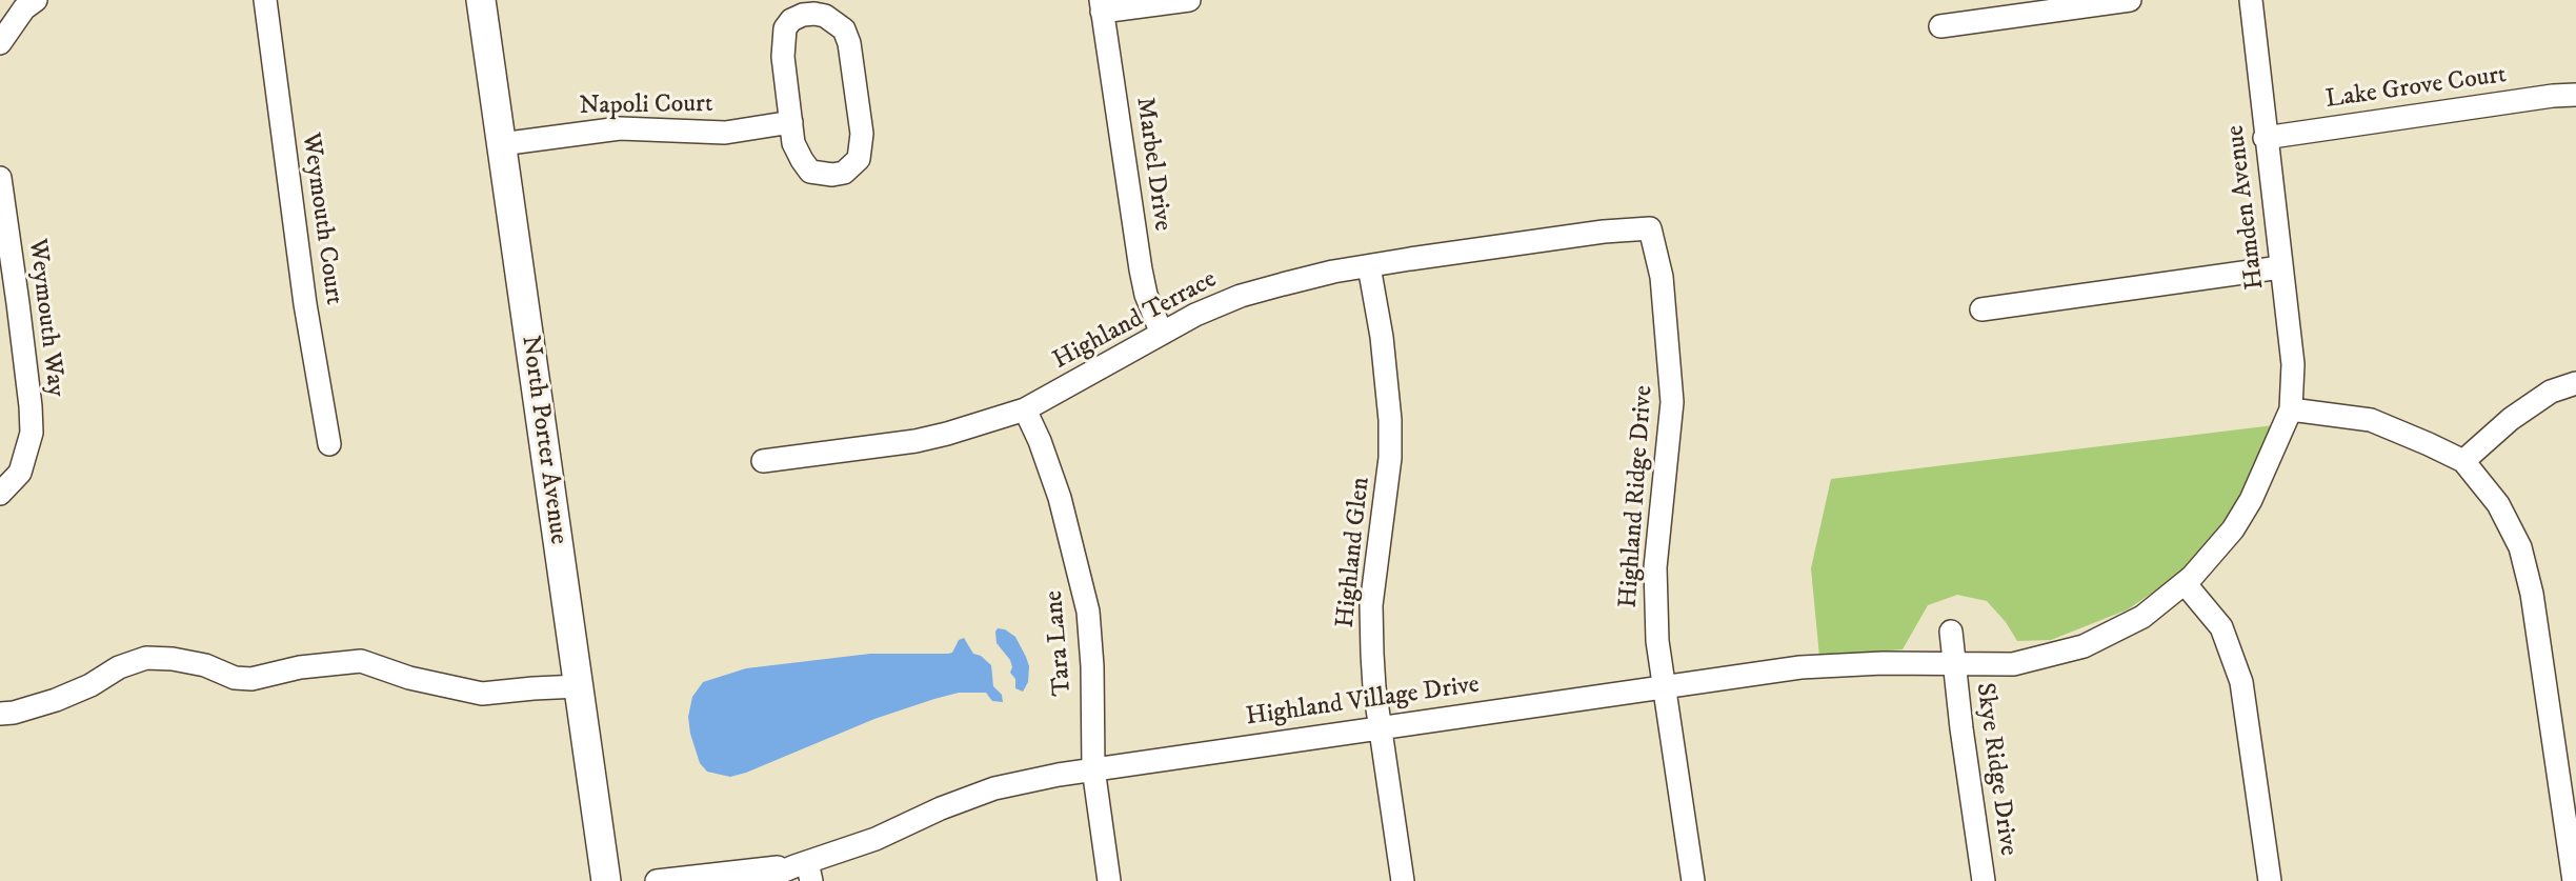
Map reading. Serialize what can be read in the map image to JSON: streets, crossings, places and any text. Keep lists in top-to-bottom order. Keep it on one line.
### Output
{"streets":{"main road":["North Porter Avenue"],"street":["Lake Grove Court","Napoli Court","Marbel Drive","Hamden Avenue","Weymouth Court","Weymouth Way","Highland Terrace","Highland Ridge Drive","Highland Glen","Tara Lane","Highland Village Drive","Skye Ridge Drive"]},"crossings":[["Lake Grove Court","Hamden Avenue"],["Napoli Court","North Porter Avenue"],["Marbel Drive","Highland Terrace"],["Hamden Avenue","Highland Village Drive"],["Highland Terrace","Highland Ridge Drive"],["Highland Terrace","Highland Glen"],["Highland Terrace","Tara Lane"],["Highland Ridge Drive","Highland Village Drive"],["Highland Glen","Highland Village Drive"],["Tara Lane","Highland Village Drive"],["Highland Village Drive","Skye Ridge Drive"]]}
